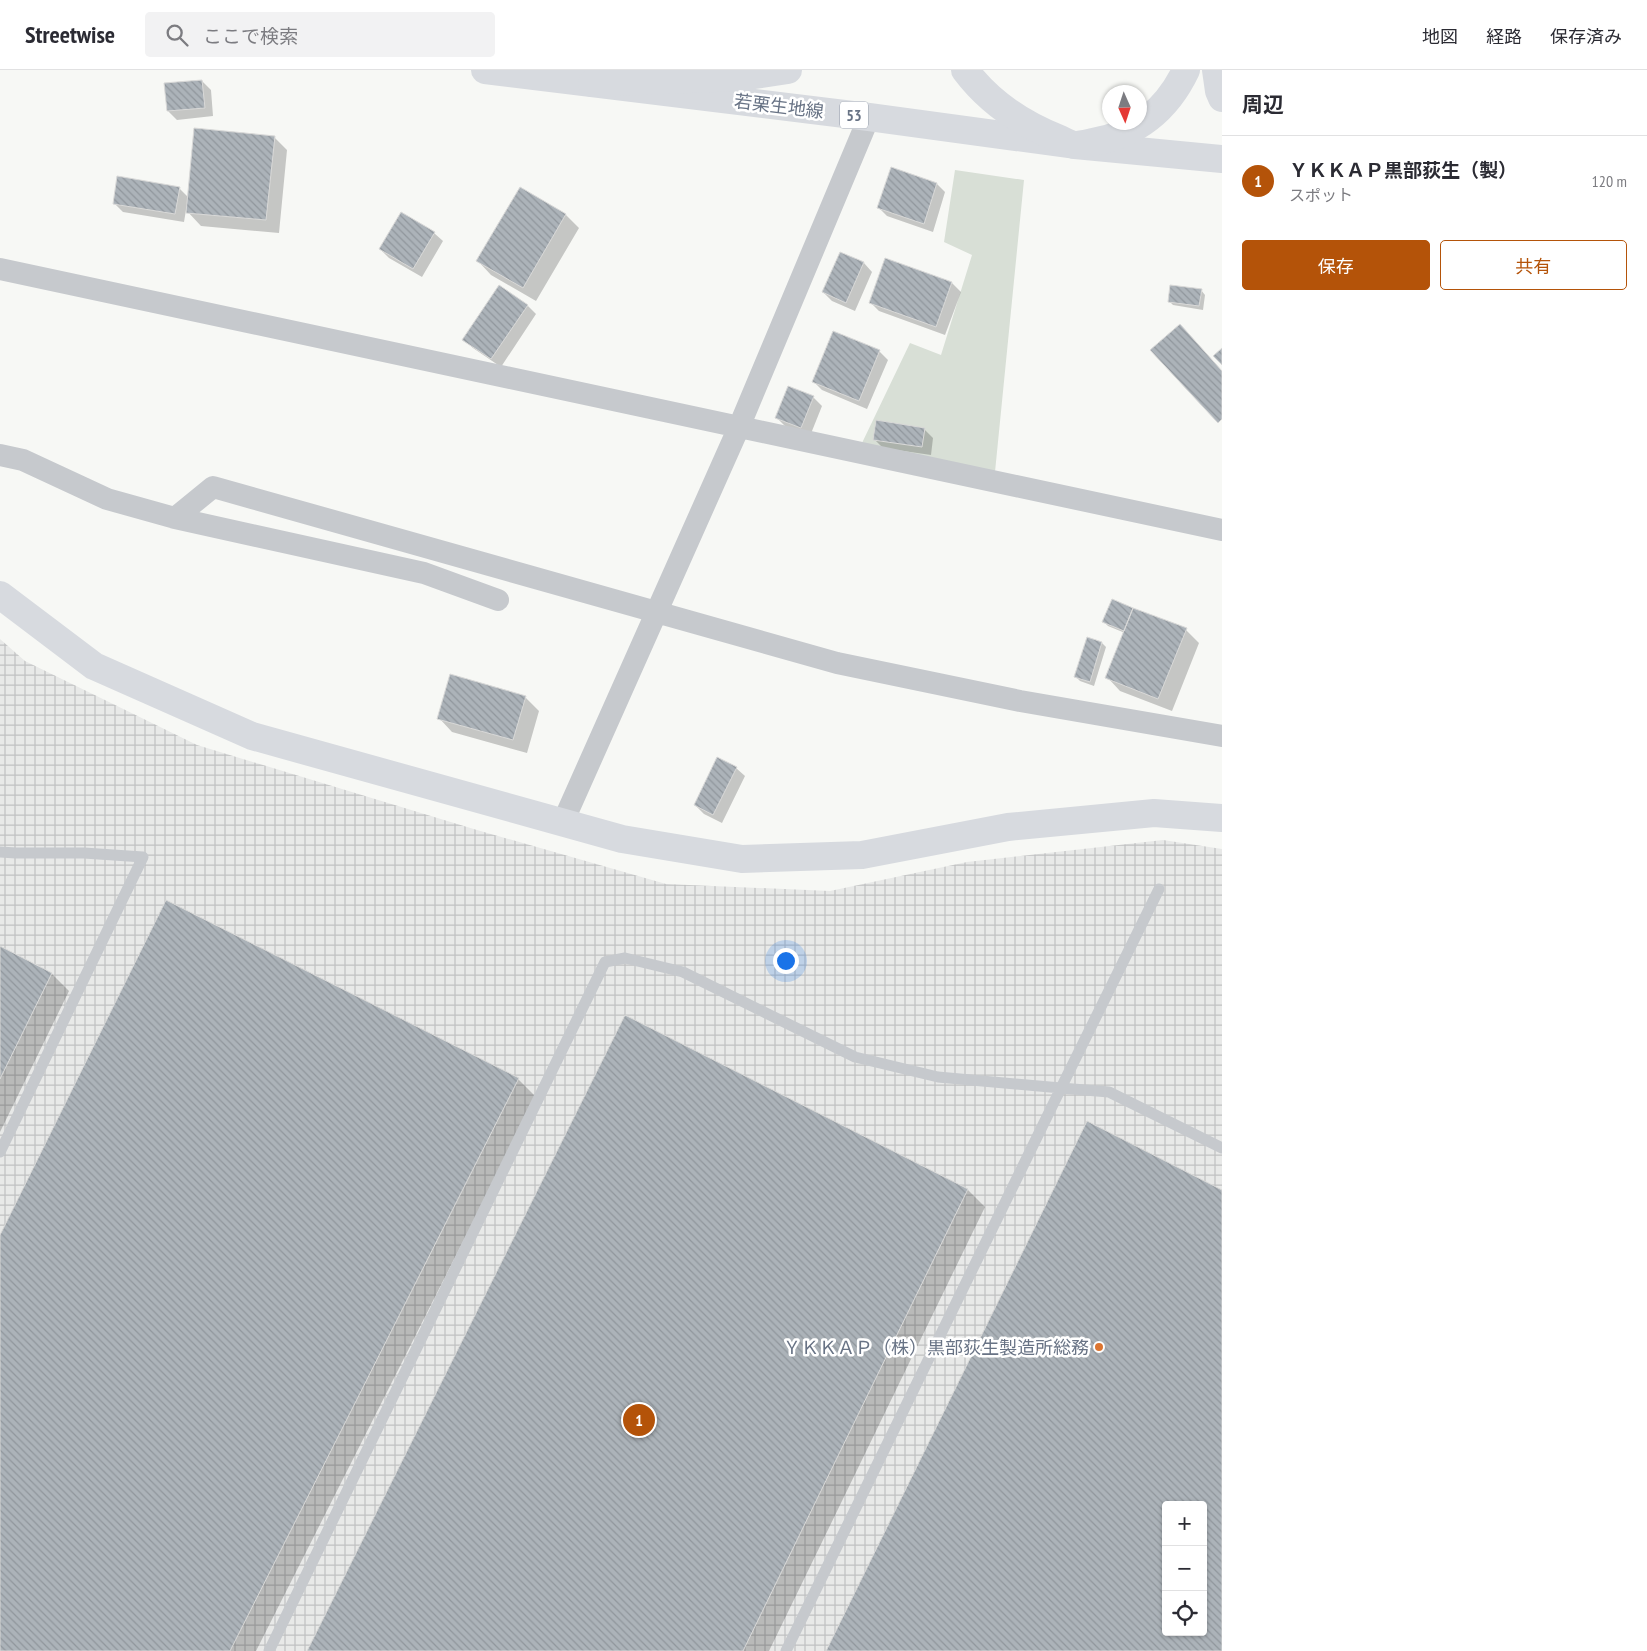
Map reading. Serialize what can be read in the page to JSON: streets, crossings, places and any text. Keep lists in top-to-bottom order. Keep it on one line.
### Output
{"streets":{"main road":["若栗生地線","53"]},"places":["ＹＫＫＡＰ（株）黒部荻生製造所総務"],"north":"bottom","page":{"header":"Streetwise","search":"ここで検索","nav":["地図","経路","保存済み"],"heading":"周辺","list":[{"mark":"1","name":"ＹＫＫＡＰ黒部荻生（製）","note":"スポット","value":"120 m"}],"buttons":["保存","共有"],"pins":"1","map_buttons":["+","−"]}}
